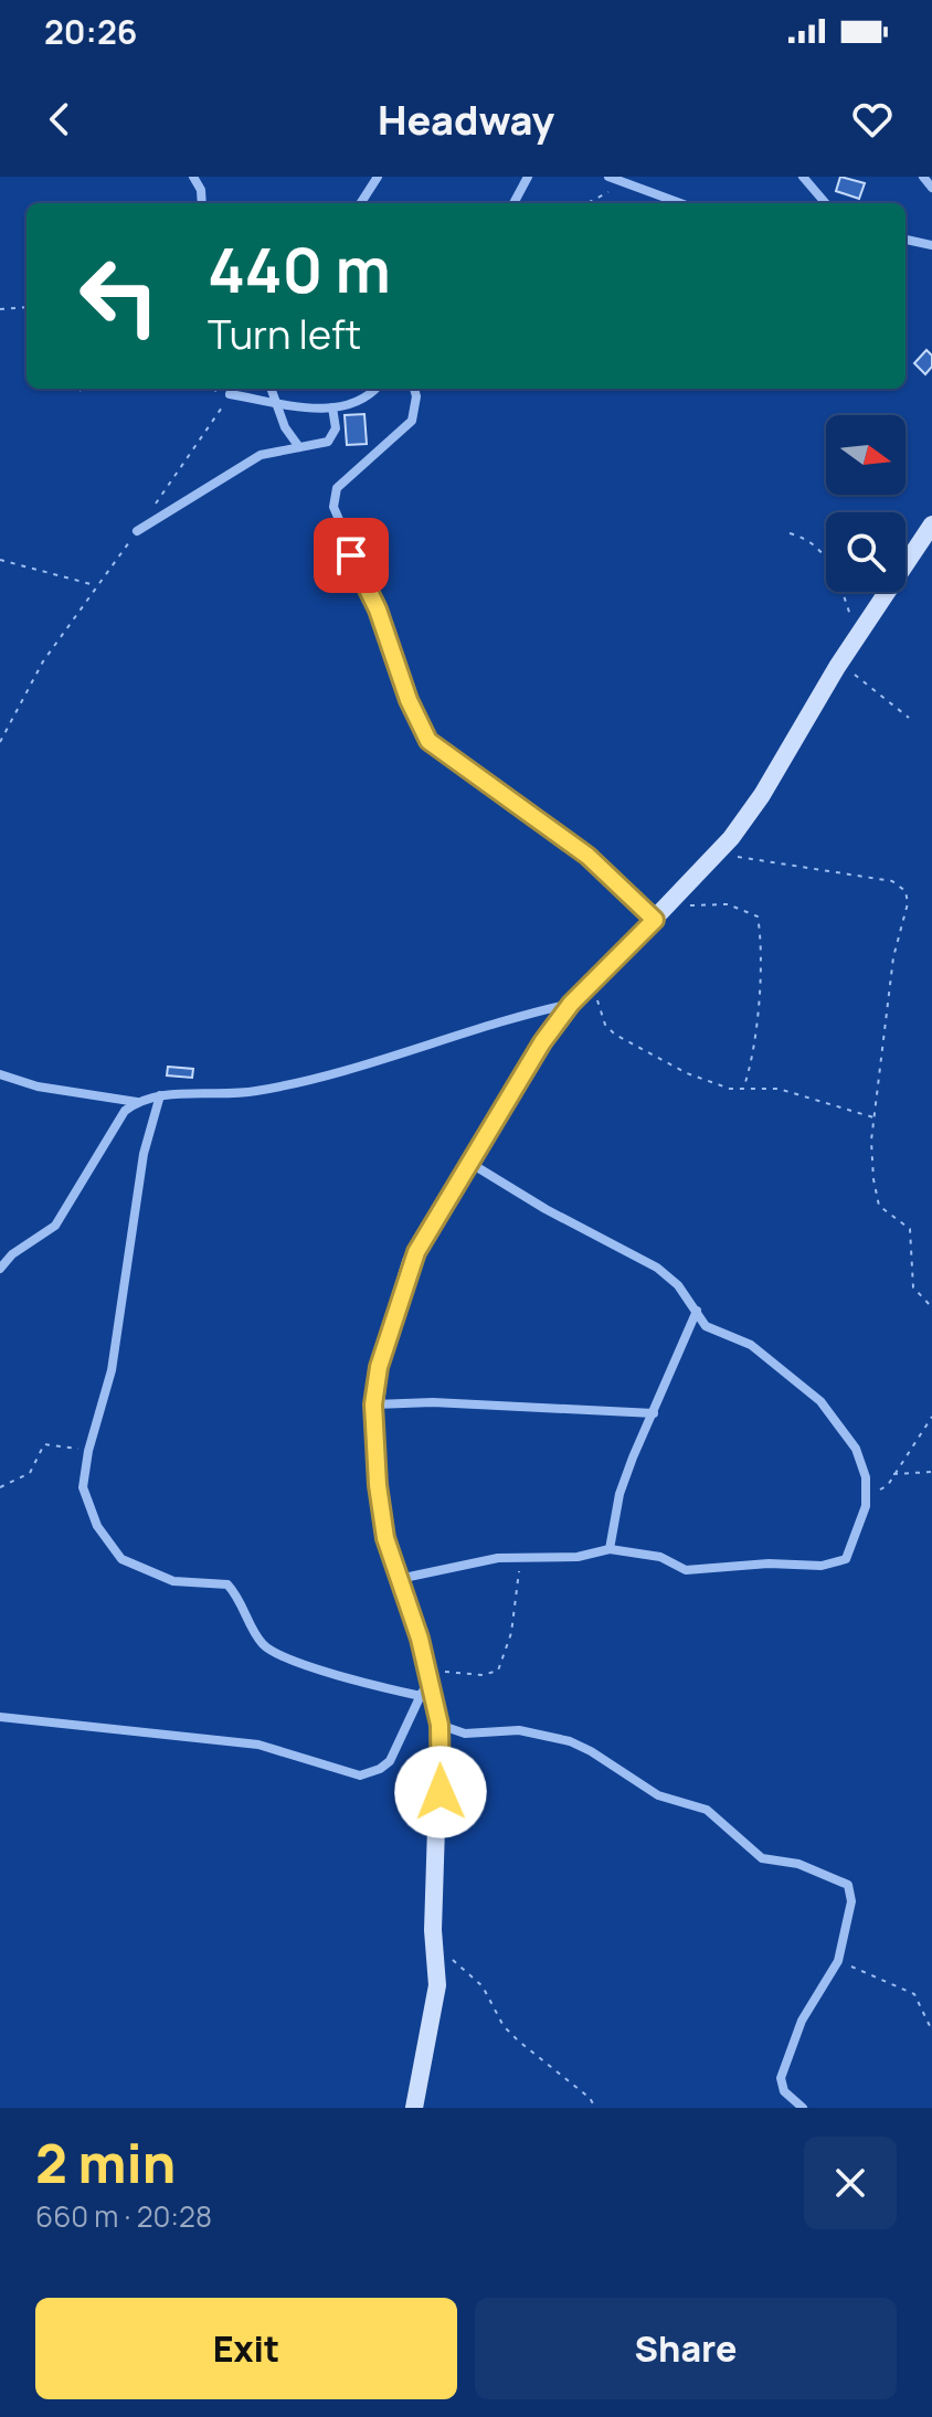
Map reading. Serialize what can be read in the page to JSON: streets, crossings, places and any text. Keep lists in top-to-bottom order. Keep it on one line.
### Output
{"north":"right","page":{"status":"20:26","header":"Headway","turn":["440 m","Turn left"],"heading":["2 min","660 m · 20:28"],"buttons":["Exit","Share"]}}
